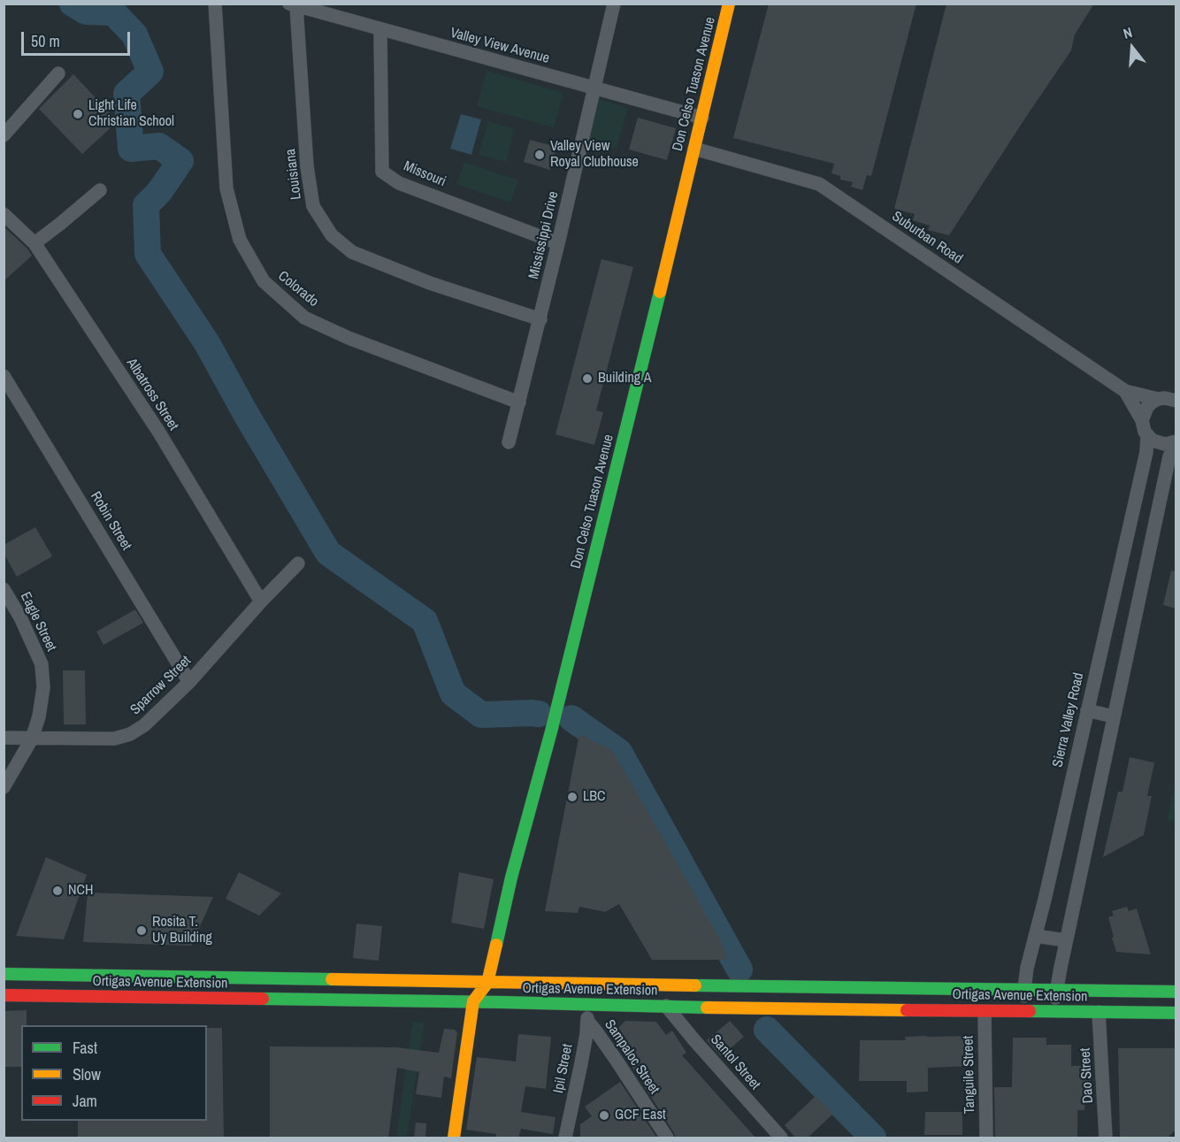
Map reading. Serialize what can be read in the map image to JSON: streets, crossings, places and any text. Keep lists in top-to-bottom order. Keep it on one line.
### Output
{"streets":{"main road":["Don Celso Tuason Avenue","Ortigas Avenue Extension"],"street":["Valley View Avenue","Louisiana","Missouri","Mississippi Drive","Suburban Road","Colorado","Albatross Street","Robin Street","Eagle Street","Sparrow Street","Sierra Valley Road","Sampaloc Street","Santol Street","Ipil Street","Tanguile Street","Dao Street"]},"crossings":[["Valley View Avenue","Don Celso Tuason Avenue"],["Valley View Avenue","Louisiana"],["Valley View Avenue","Missouri"],["Valley View Avenue","Mississippi Drive"],["Don Celso Tuason Avenue","Suburban Road"],["Don Celso Tuason Avenue","Ortigas Avenue Extension"],["Louisiana","Mississippi Drive"],["Missouri","Mississippi Drive"],["Mississippi Drive","Colorado"],["Suburban Road","Sierra Valley Road"],["Albatross Street","Sparrow Street"],["Robin Street","Sparrow Street"],["Eagle Street","Sparrow Street"],["Sierra Valley Road","Ortigas Avenue Extension"],["Ortigas Avenue Extension","Santol Street"],["Ortigas Avenue Extension","Ipil Street"],["Ortigas Avenue Extension","Tanguile Street"],["Ortigas Avenue Extension","Dao Street"],["Sampaloc Street","Ipil Street"]],"places":["Light Life Christian School","Valley View Royal Clubhouse","Building A","LBC","NCH","Rosita T. Uy Building","GCF East"],"legend":["Fast","Slow","Jam"],"scale_bar":"50 m","north":"top"}
